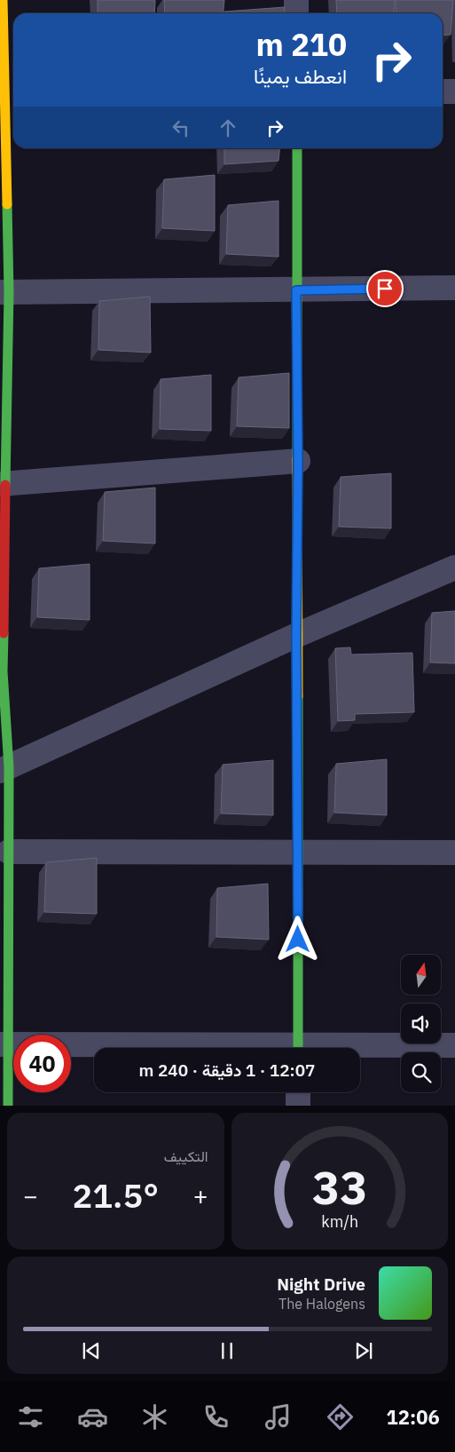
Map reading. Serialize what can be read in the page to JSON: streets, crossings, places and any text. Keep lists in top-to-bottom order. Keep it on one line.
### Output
{"north":"top","page":{"turn":["210 m","انعطف يمينًا"],"limit":"40","trip":"12:07 · 1 دقيقة · 240 m","tile":"التكييف","heat":["−","21.5°","+"],"song":["Night Drive","The Halogens"],"tabs":"12:06","gauge":["33","km/h"]}}
